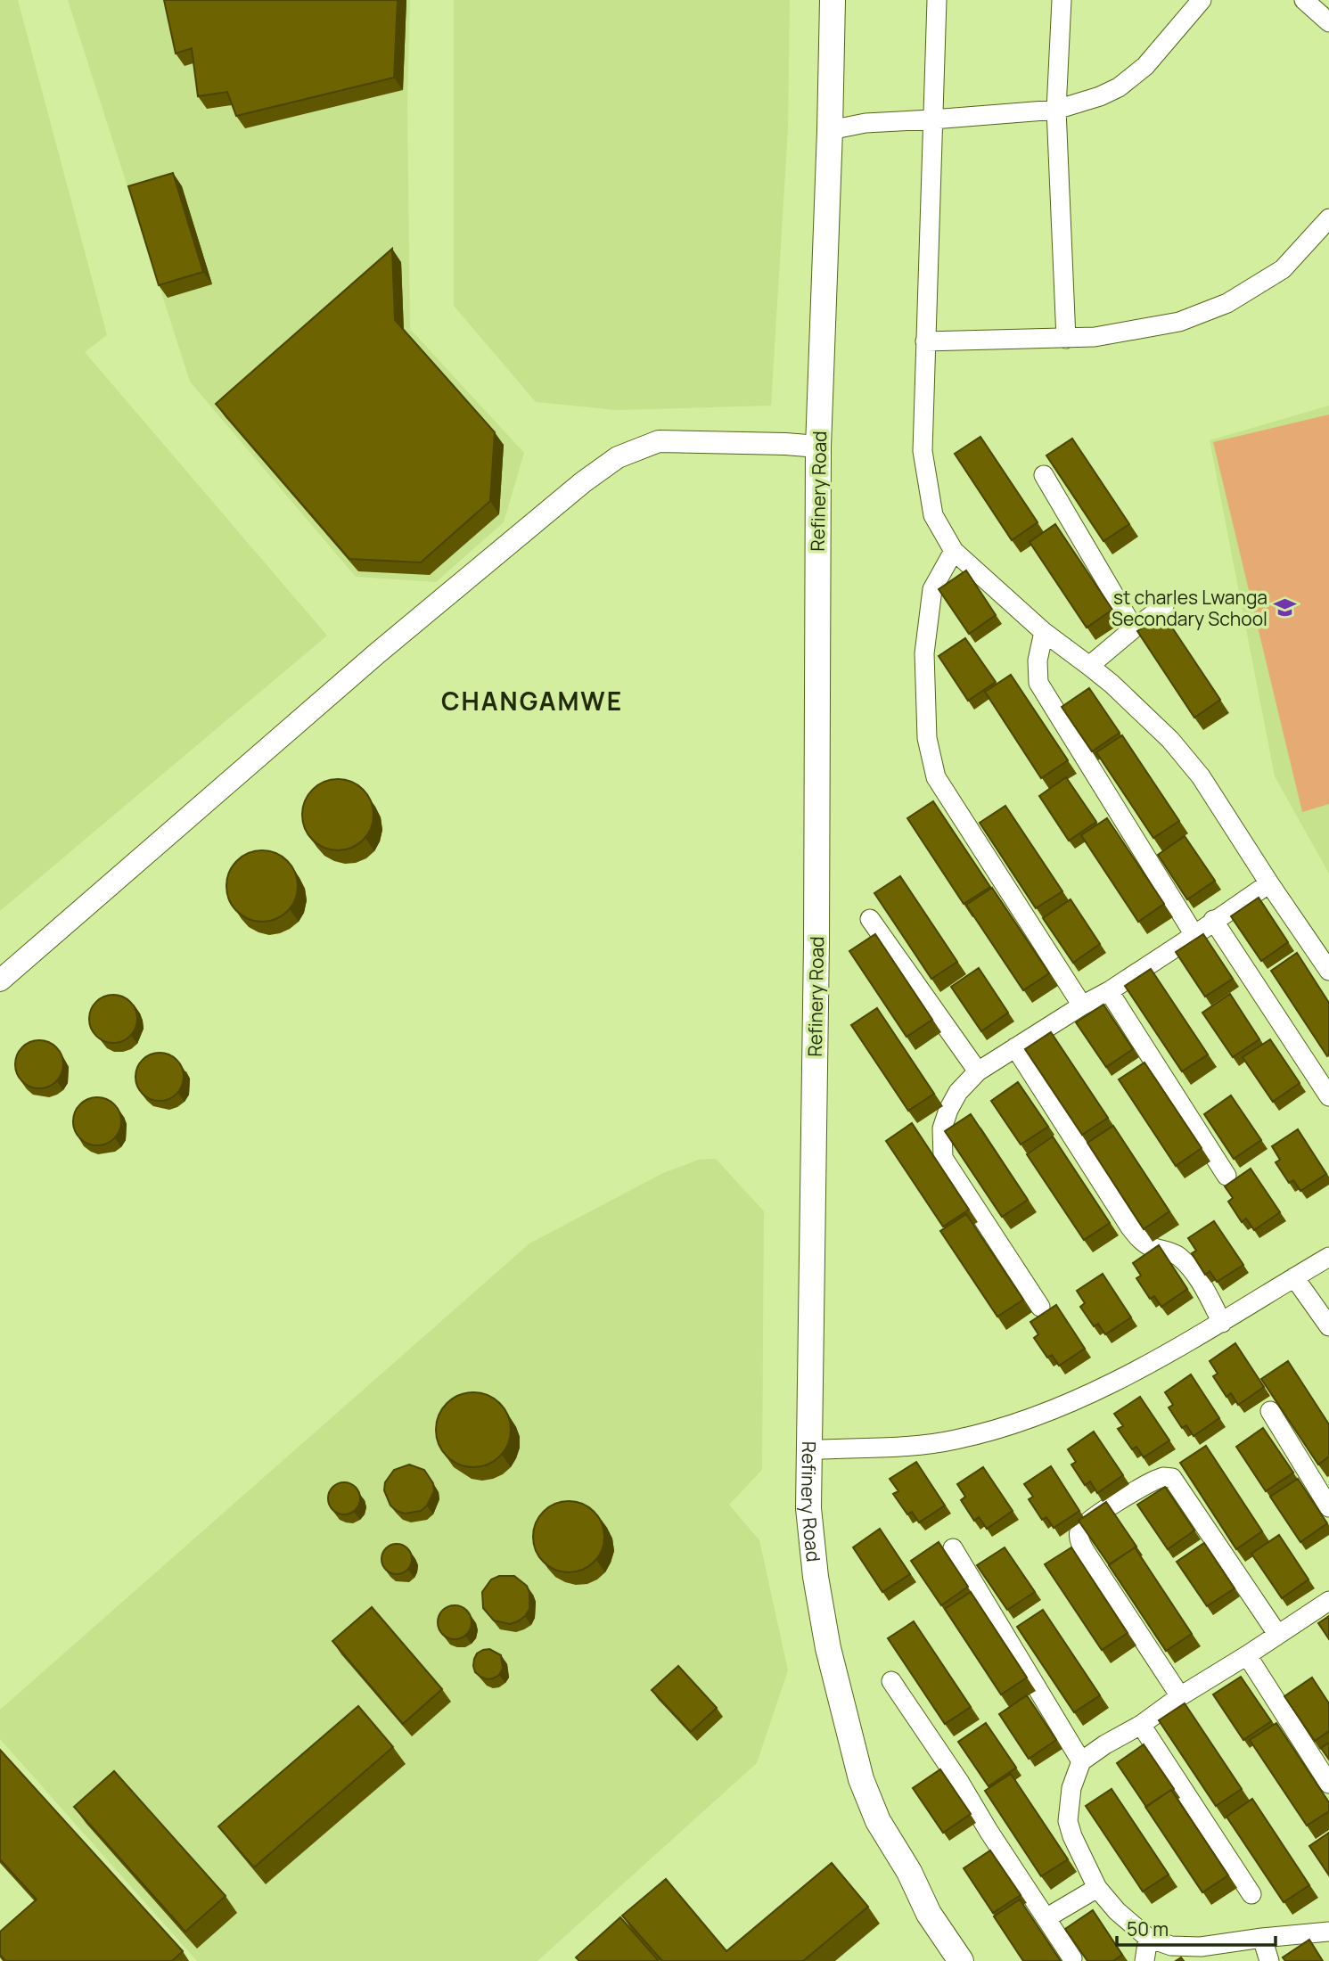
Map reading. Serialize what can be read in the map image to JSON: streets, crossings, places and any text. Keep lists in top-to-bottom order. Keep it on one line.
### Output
{"streets":{"main road":["Refinery Road"]},"districts":["CHANGAMWE"],"places":{"school or university":["st charles Lwanga Secondary School"]},"scale_bar":"50 m"}
